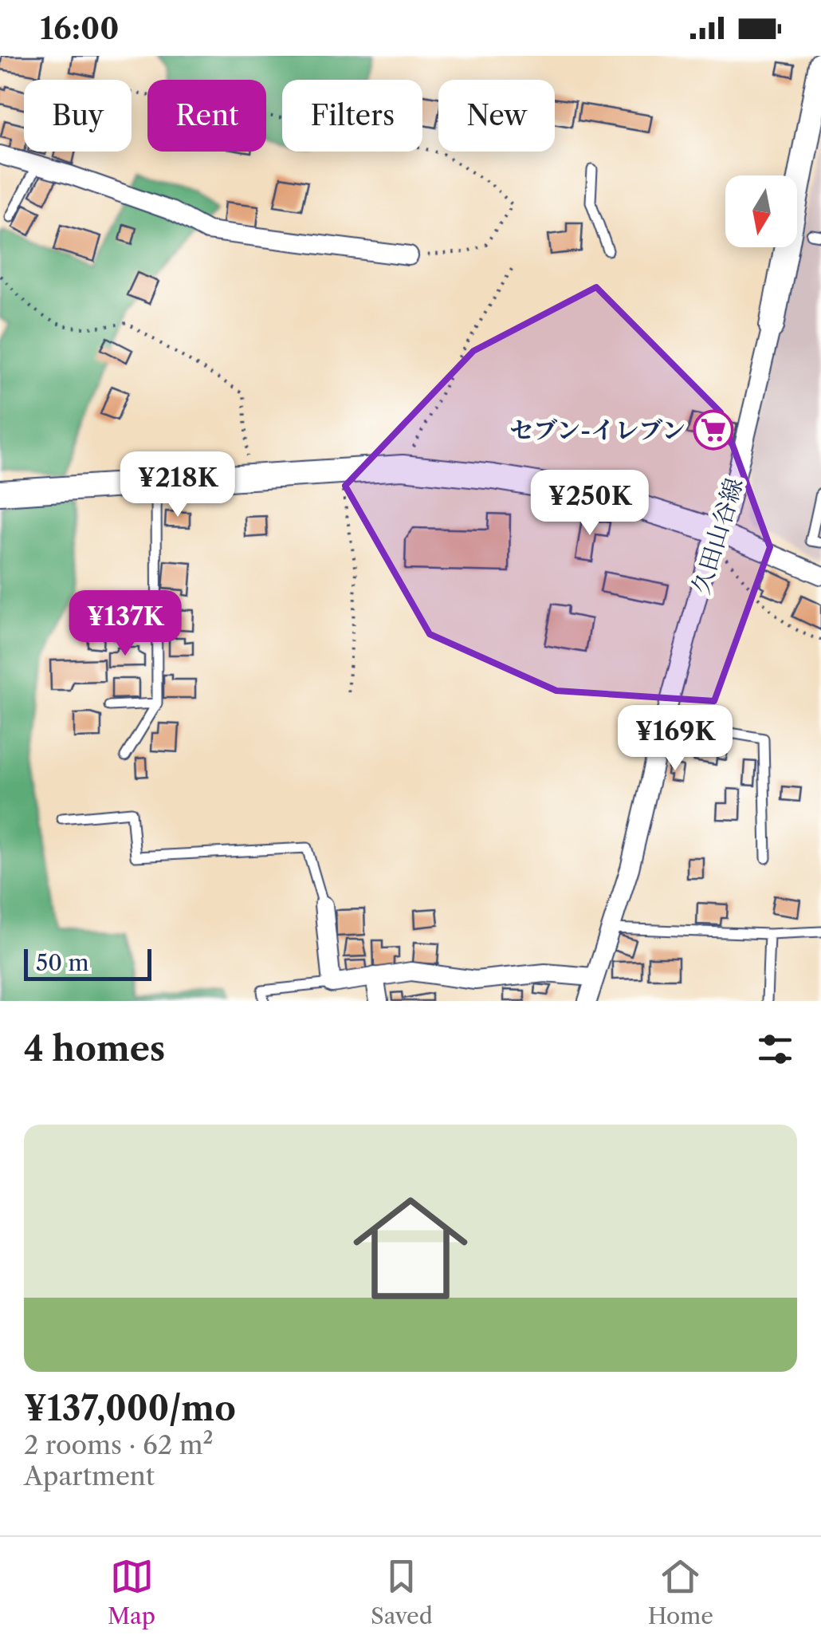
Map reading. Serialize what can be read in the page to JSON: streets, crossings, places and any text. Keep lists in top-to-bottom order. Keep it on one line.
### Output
{"streets":{"street":["久田山谷線"]},"places":{"supermarket":["セブン-イレブン"]},"scale_bar":"50 m","north":"bottom","page":{"status":"16:00","chip":["Buy","Rent","Filters","New"],"price":["¥218K","¥250K","¥137K","¥169K"],"scale":"50 m","heading":"4 homes","list":[{"name":"¥137,000/mo","note":"2 rooms · 62 m² · Apartment"}],"tabs":["Map","Saved","Home"]}}
